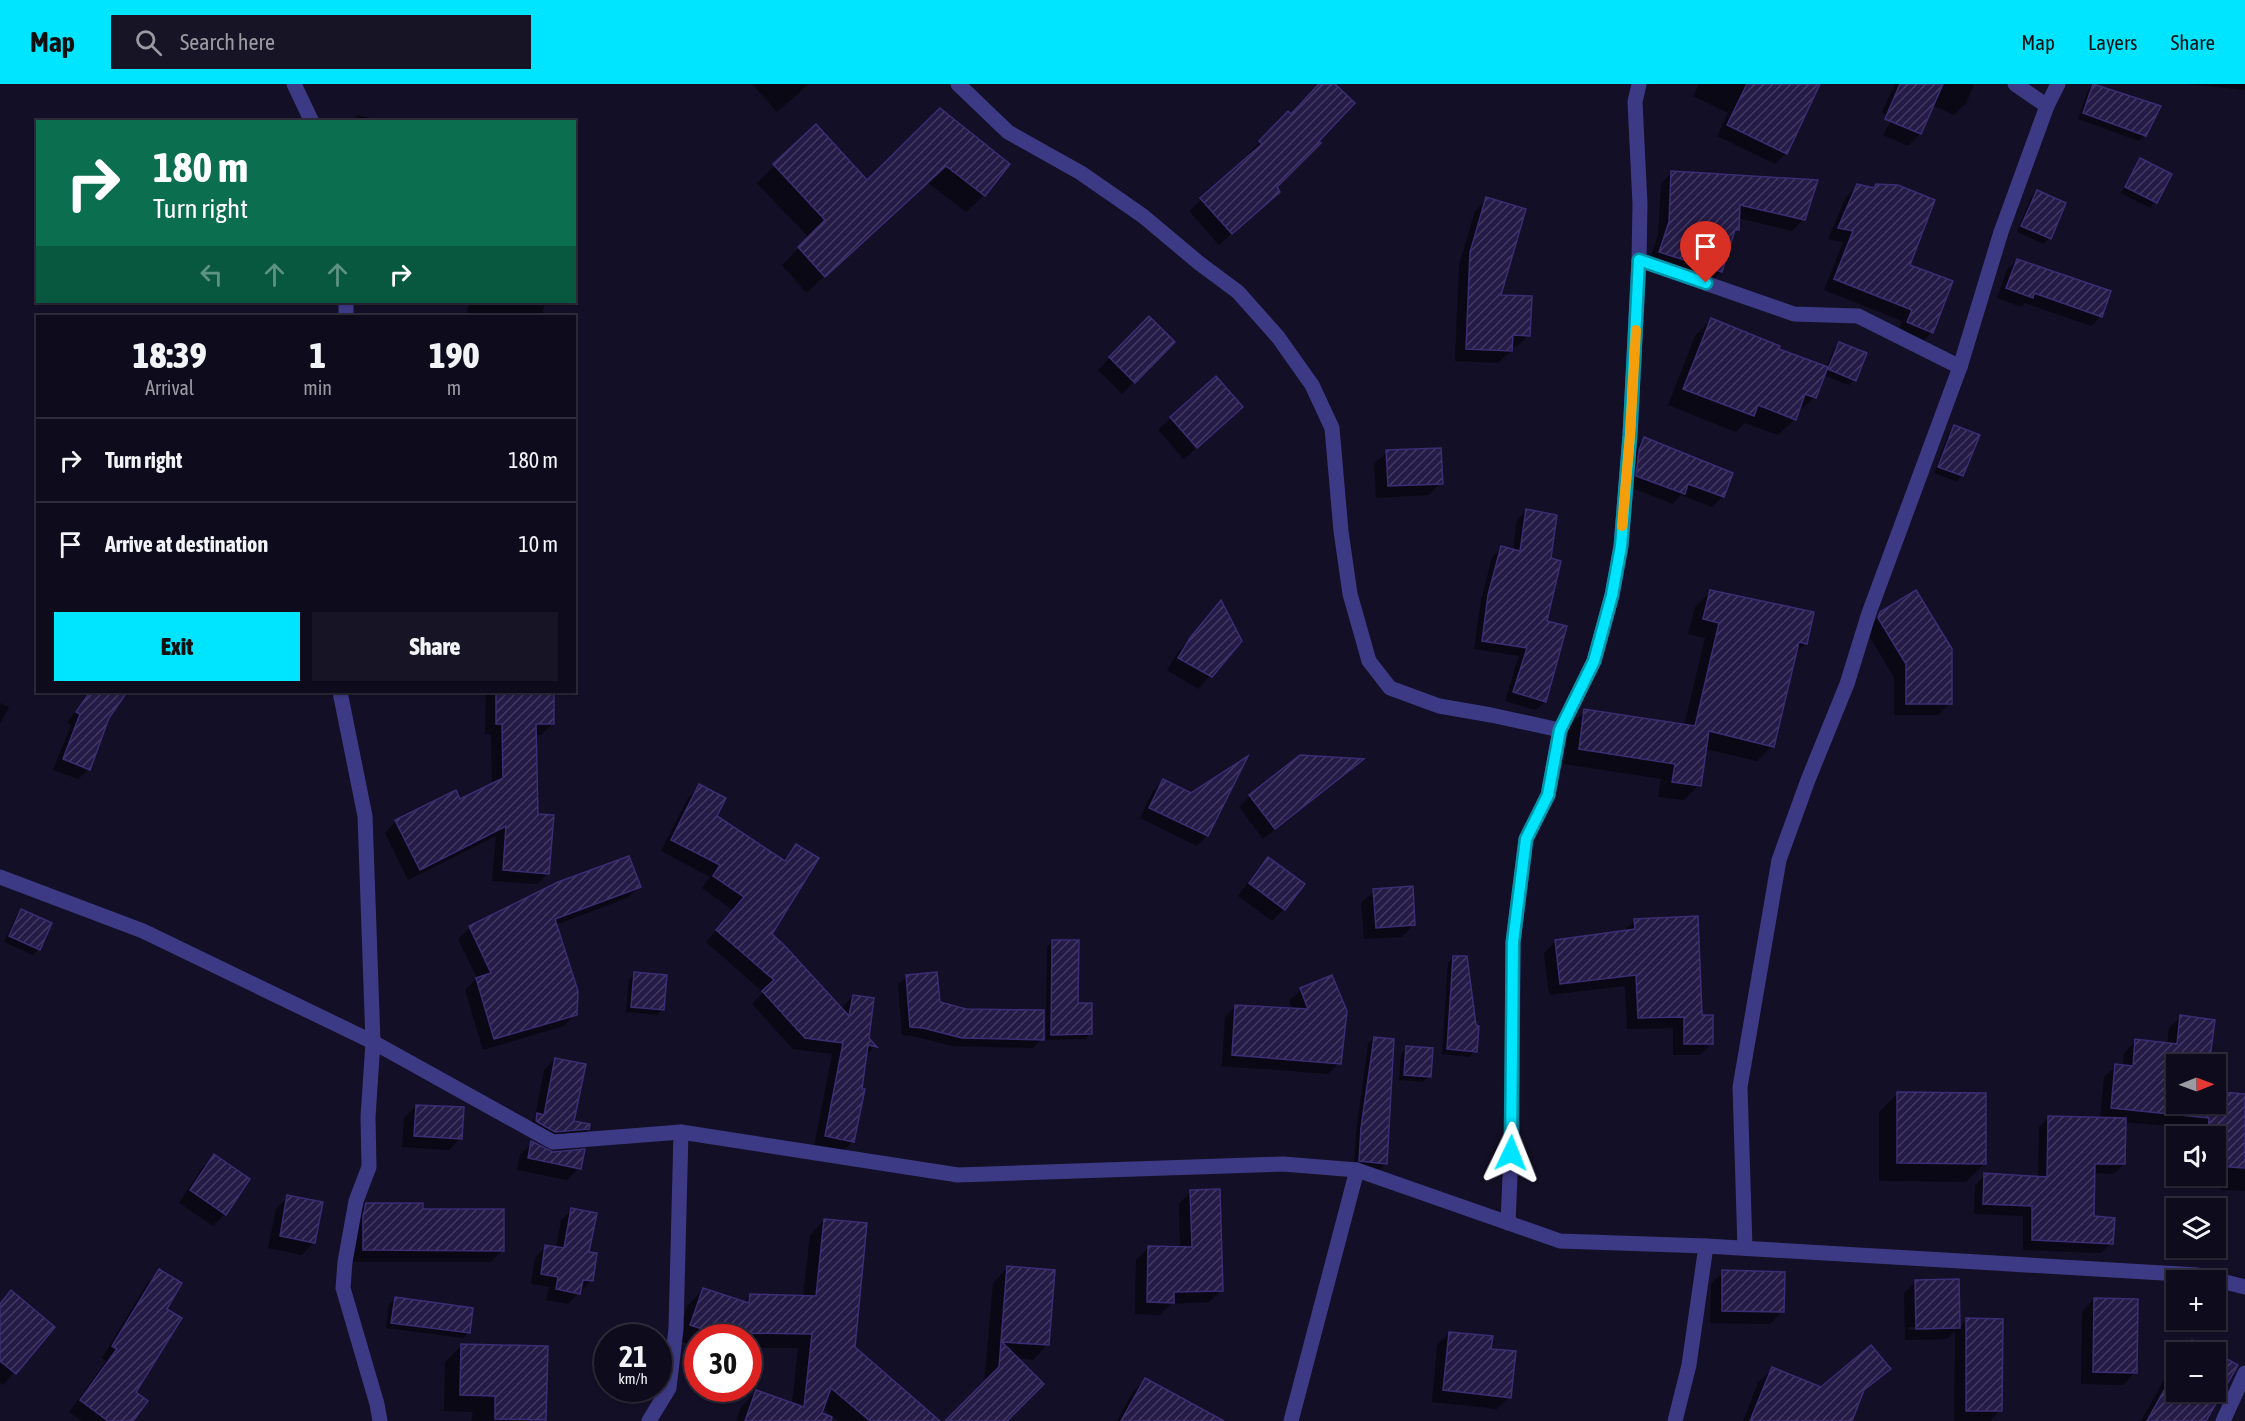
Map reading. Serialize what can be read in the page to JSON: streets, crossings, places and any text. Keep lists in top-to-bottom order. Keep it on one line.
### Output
{"north":"right","page":{"header":"Map","search":"Search here","nav":["Map","Layers","Share"],"turn":["180 m","Turn right"],"eta":["18:39","Arrival","1","min","190","m"],"list":[{"name":"Turn right","value":"180 m"},{"name":"Arrive at destination","value":"10 m"}],"buttons":["Exit","Share"],"map_buttons":["+","−"],"speed":"21 km/h","limit":"30"}}
